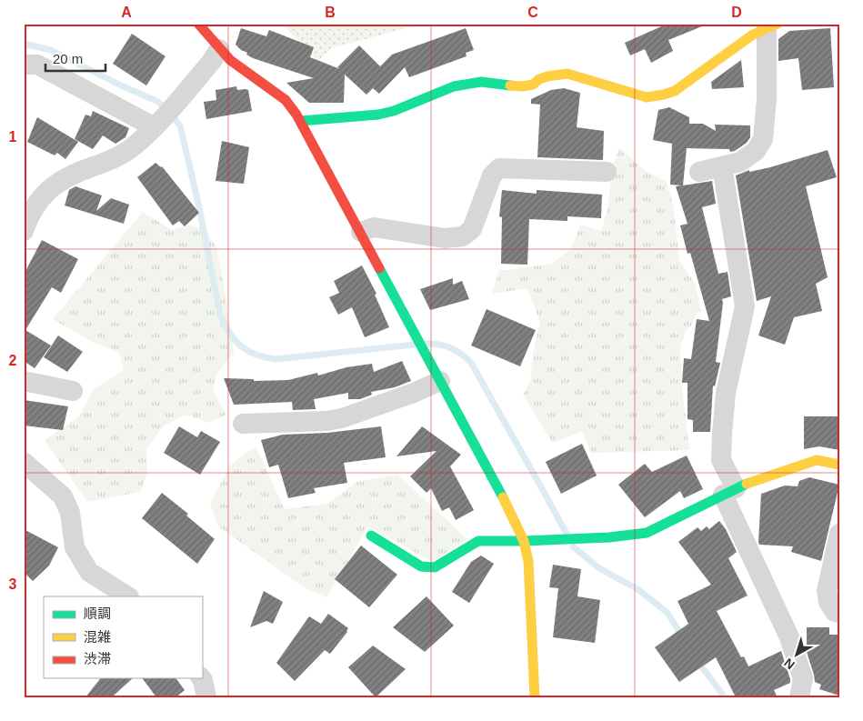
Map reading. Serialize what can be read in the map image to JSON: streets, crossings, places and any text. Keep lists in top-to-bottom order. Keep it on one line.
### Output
{"legend":["順調","混雑","渋滞"],"scale_bar":"20 m","north":"bottom left","grid":{"columns":["A","B","C","D"],"rows":["1","2","3"]}}
